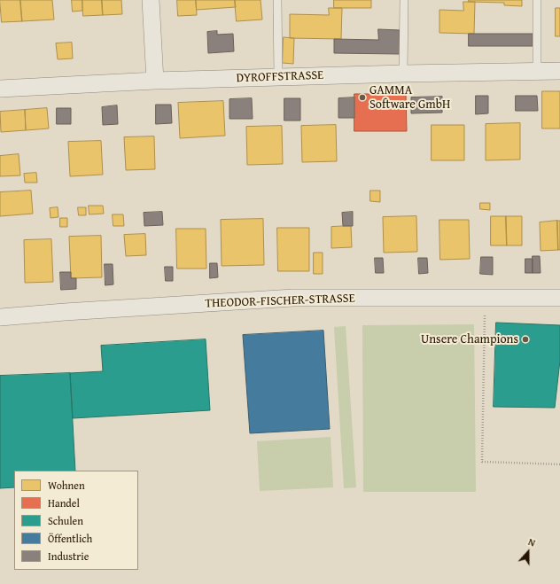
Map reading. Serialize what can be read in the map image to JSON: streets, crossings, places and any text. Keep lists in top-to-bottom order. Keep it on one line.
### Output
{"streets":{"street":["DYROFFSTRASSE","THEODOR-FISCHER-STRASSE"]},"places":["GAMMA Software GmbH","Unsere Champions"],"legend":["Wohnen","Handel","Schulen","Öffentlich","Industrie"],"north":"top"}
